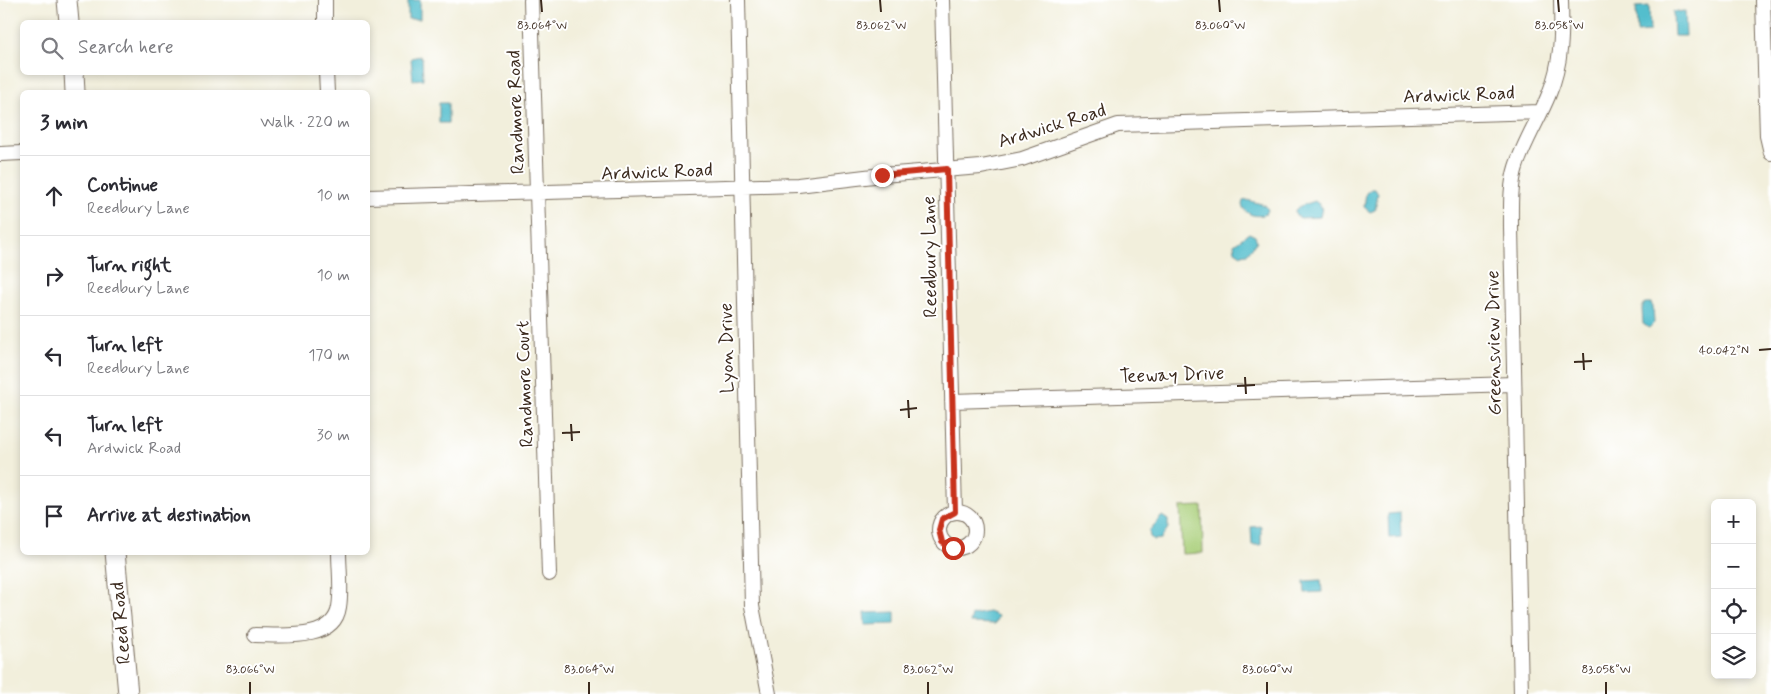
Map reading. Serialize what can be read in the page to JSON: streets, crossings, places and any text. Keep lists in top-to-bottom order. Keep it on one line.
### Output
{"streets":{"main road":["Reed Road"],"street":["Ardwick Road","Randmore Road","Reedbury Lane","Greensview Drive","Lyon Drive","Teeway Drive","Randmore Court"]},"crossings":[["Ardwick Road","Randmore Road"],["Ardwick Road","Reedbury Lane"],["Ardwick Road","Greensview Drive"],["Ardwick Road","Lyon Drive"],["Ardwick Road","Randmore Court"],["Randmore Road","Randmore Court"],["Reedbury Lane","Teeway Drive"],["Greensview Drive","Teeway Drive"]],"page":{"search":"Search here","heading":["3 min","Walk · 220 m"],"list":[["Continue","Reedbury Lane","10 m"],["Turn right","Reedbury Lane","10 m"],["Turn left","Reedbury Lane","170 m"],["Turn left","Ardwick Road","30 m"],"Arrive at destination"],"map_buttons":["+","−"]},"coordinates":["83.064°W","83.062°W","83.060°W","83.058°W","40.042°N","83.066°W"]}
